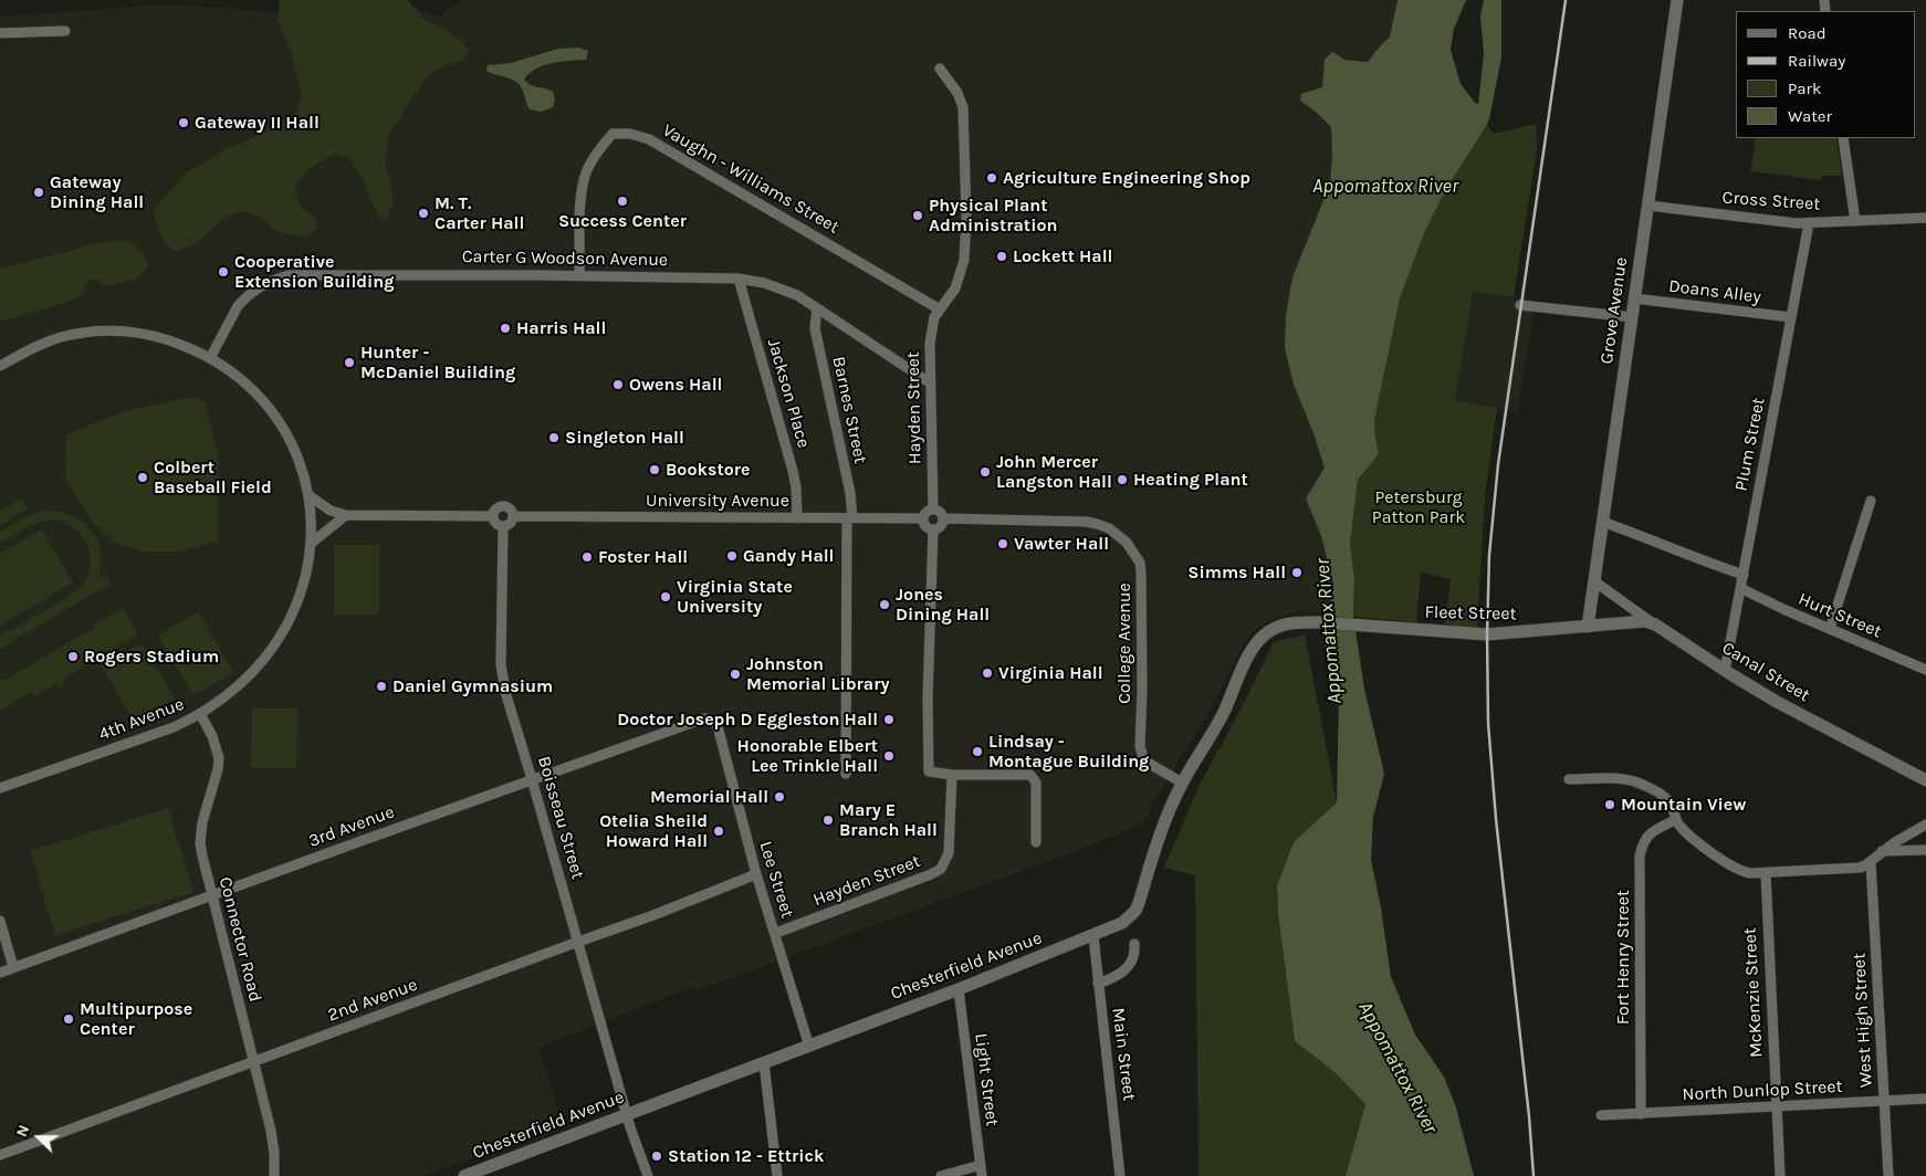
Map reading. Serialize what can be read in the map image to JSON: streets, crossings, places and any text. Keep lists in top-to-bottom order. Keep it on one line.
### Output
{"streets":{"main road":["Grove Avenue","Fleet Street","Canal Street","Chesterfield Avenue"],"street":["Vaughn - Williams Street","Cross Street","Carter G Woodson Avenue","Doans Alley","Jackson Place","Hayden Street","Barnes Street","Plum Street","University Avenue","Hurt Street","College Avenue","4th Avenue","Boisseau Street","3rd Avenue","Lee Street","Connector Road","Fort Henry Street","McKenzie Street","2nd Avenue","West High Street","Main Street","Light Street","North Dunlop Street"]},"crossings":[["Vaughn - Williams Street","Carter G Woodson Avenue"],["Vaughn - Williams Street","Hayden Street"],["Cross Street","Grove Avenue"],["Cross Street","Plum Street"],["Carter G Woodson Avenue","Jackson Place"],["Carter G Woodson Avenue","Hayden Street"],["Carter G Woodson Avenue","Barnes Street"],["Carter G Woodson Avenue","4th Avenue"],["Doans Alley","Grove Avenue"],["Doans Alley","Plum Street"],["Grove Avenue","Fleet Street"],["Grove Avenue","Canal Street"],["Jackson Place","University Avenue"],["Hayden Street","University Avenue"],["Hayden Street","College Avenue"],["Hayden Street","Lee Street"],["Barnes Street","University Avenue"],["Plum Street","Hurt Street"],["Plum Street","Canal Street"],["University Avenue","College Avenue"],["University Avenue","4th Avenue"],["University Avenue","Boisseau Street"],["Fleet Street","Canal Street"],["Fleet Street","Chesterfield Avenue"],["College Avenue","Chesterfield Avenue"],["4th Avenue","Connector Road"],["Boisseau Street","3rd Avenue"],["Boisseau Street","Chesterfield Avenue"],["Boisseau Street","2nd Avenue"],["3rd Avenue","Lee Street"],["3rd Avenue","Connector Road"],["Lee Street","Chesterfield Avenue"],["Lee Street","2nd Avenue"],["Connector Road","2nd Avenue"],["Fort Henry Street","North Dunlop Street"],["Chesterfield Avenue","Main Street"],["Chesterfield Avenue","Light Street"],["McKenzie Street","North Dunlop Street"],["West High Street","North Dunlop Street"]],"water":["Appomattox River"],"parks":["Petersburg Patton Park"],"places":["Gateway II Hall","Agriculture Engineering Shop","Gateway Dining Hall","Success Center","M. T. Carter Hall","Physical Plant Administration","Lockett Hall","Cooperative Extension Building","Harris Hall","Hunter - McDaniel Building","Owens Hall","Singleton Hall","Bookstore","John Mercer Langston Hall","Colbert Baseball Field","Heating Plant","Vawter Hall","Gandy Hall","Foster Hall","Simms Hall","Virginia State University","Jones Dining Hall","Rogers Stadium","Virginia Hall","Johnston Memorial Library","Daniel Gymnasium","Doctor Joseph D Eggleston Hall","Lindsay - Montague Building","Honorable Elbert Lee Trinkle Hall","Memorial Hall","Mountain View","Mary E Branch Hall","Otelia Sheild Howard Hall","Multipurpose Center","Station 12 - Ettrick"],"legend":["Road","Railway","Park","Water"],"north":"left"}
